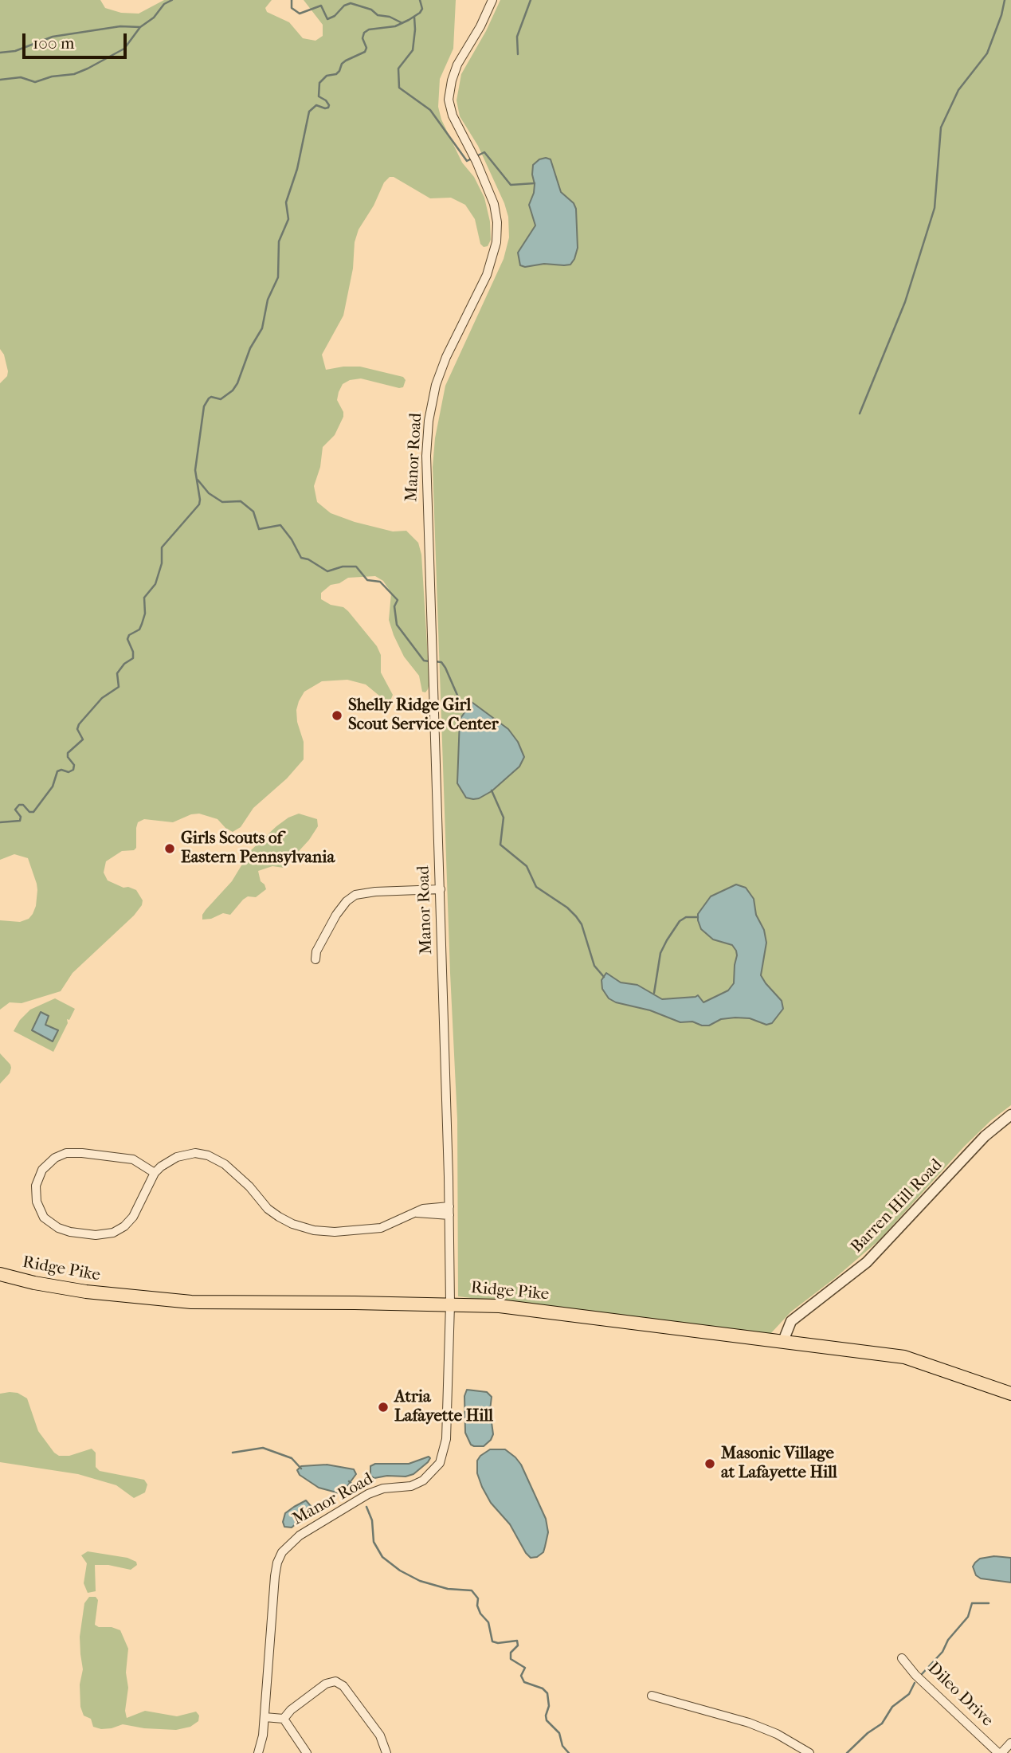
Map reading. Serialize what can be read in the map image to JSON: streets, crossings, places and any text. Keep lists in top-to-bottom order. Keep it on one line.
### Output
{"streets":{"main road":["Ridge Pike"],"street":["Manor Road","Barren Hill Road","Dileo Drive"]},"crossings":[["Manor Road","Ridge Pike"],["Barren Hill Road","Ridge Pike"]],"places":["Shelly Ridge Girl Scout Service Center","Girls Scouts of Eastern Pennsylvania","Atria Lafayette Hill","Masonic Village at Lafayette Hill"],"scale_bar":"100 m"}
